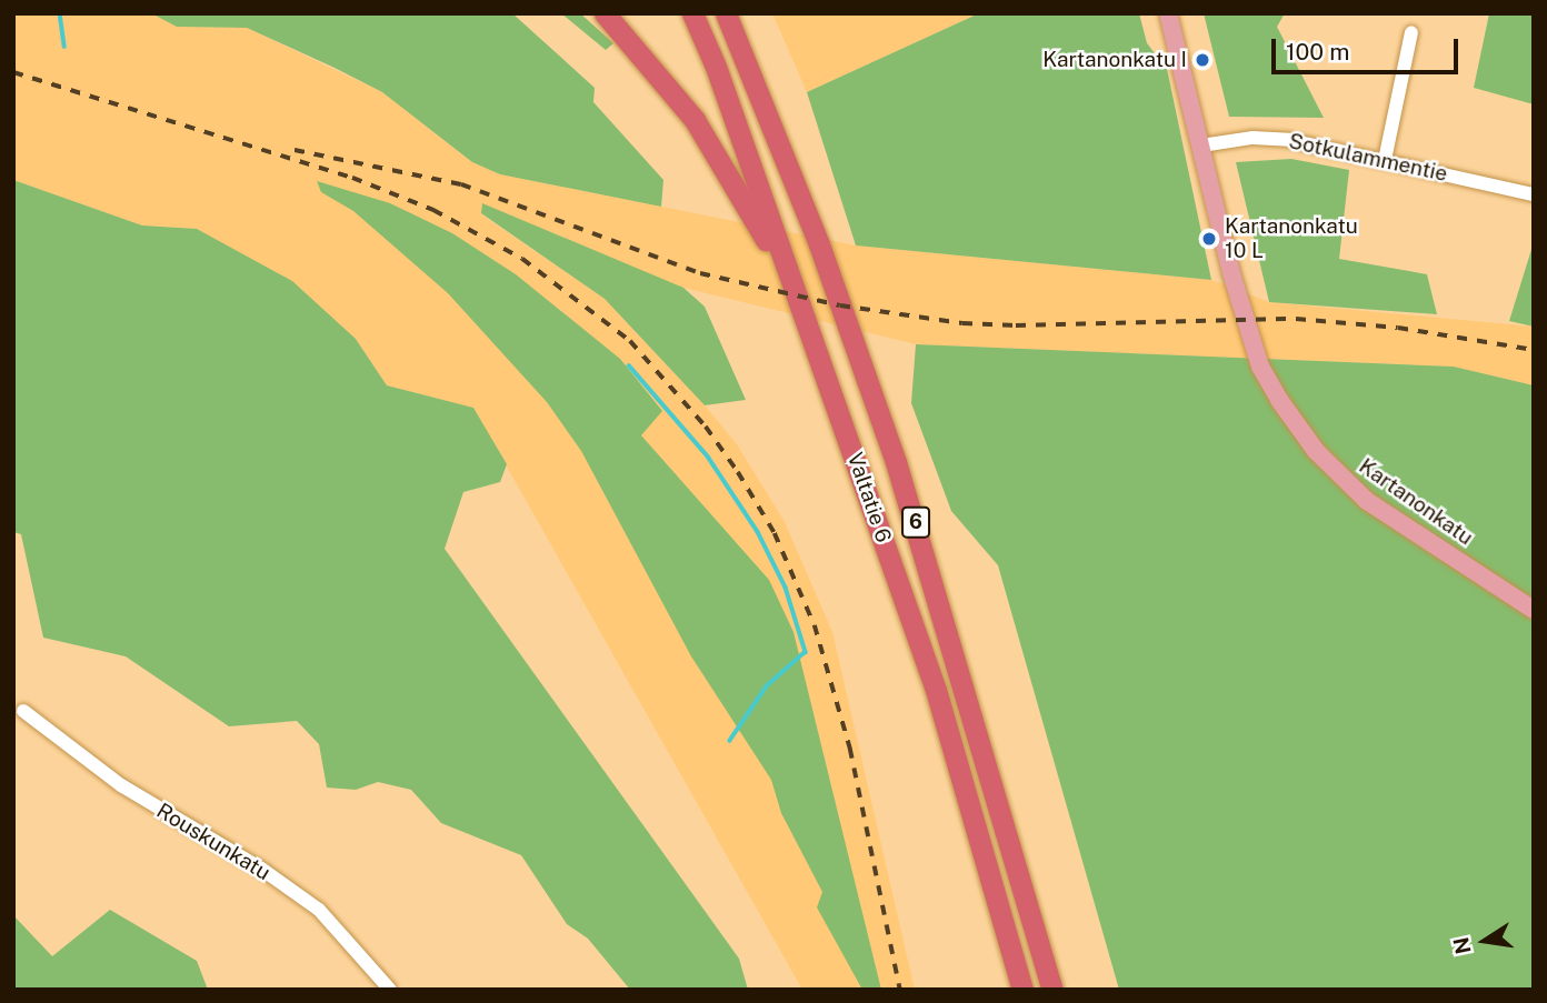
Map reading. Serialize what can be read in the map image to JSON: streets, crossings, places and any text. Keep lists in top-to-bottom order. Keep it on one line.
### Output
{"streets":{"highway":["Valtatie 6","6"],"main road":["Kartanonkatu"],"street":["Sotkulammentie","Rouskunkatu"]},"crossings":[["Sotkulammentie","Kartanonkatu"]],"places":["Kartanonkatu I","Kartanonkatu 10 L"],"scale_bar":"100 m","north":"left"}
